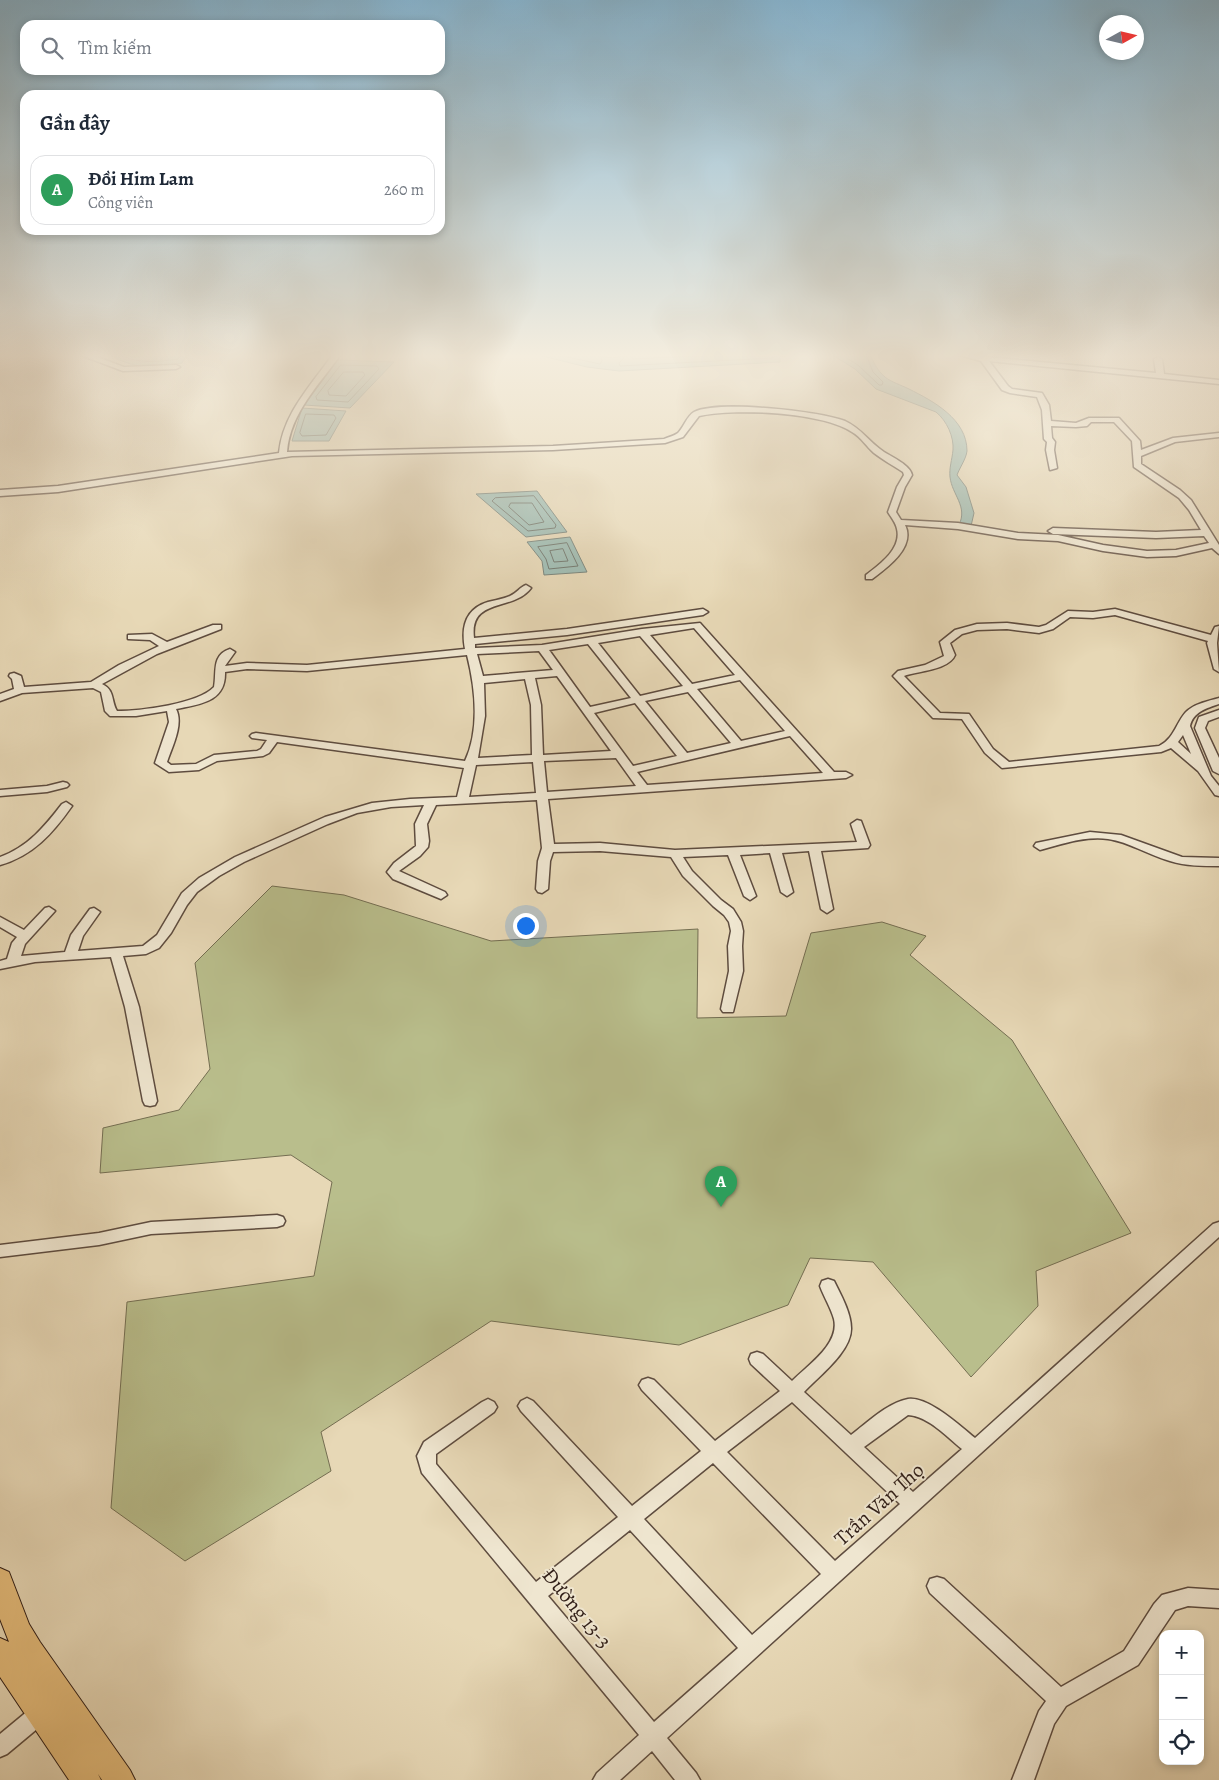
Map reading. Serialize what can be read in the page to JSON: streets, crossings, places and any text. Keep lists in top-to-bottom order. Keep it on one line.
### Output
{"streets":{"street":["Trần Văn Thọ","Đường 13-3"]},"crossings":[["Trần Văn Thọ","Đường 13-3"]],"north":"right","page":{"search":"Tìm kiếm","heading":"Gần đây","list":[{"mark":"A","name":"Đồi Him Lam","note":"Công viên","value":"260 m"}],"pins":"A","map_buttons":["+","−"]}}
